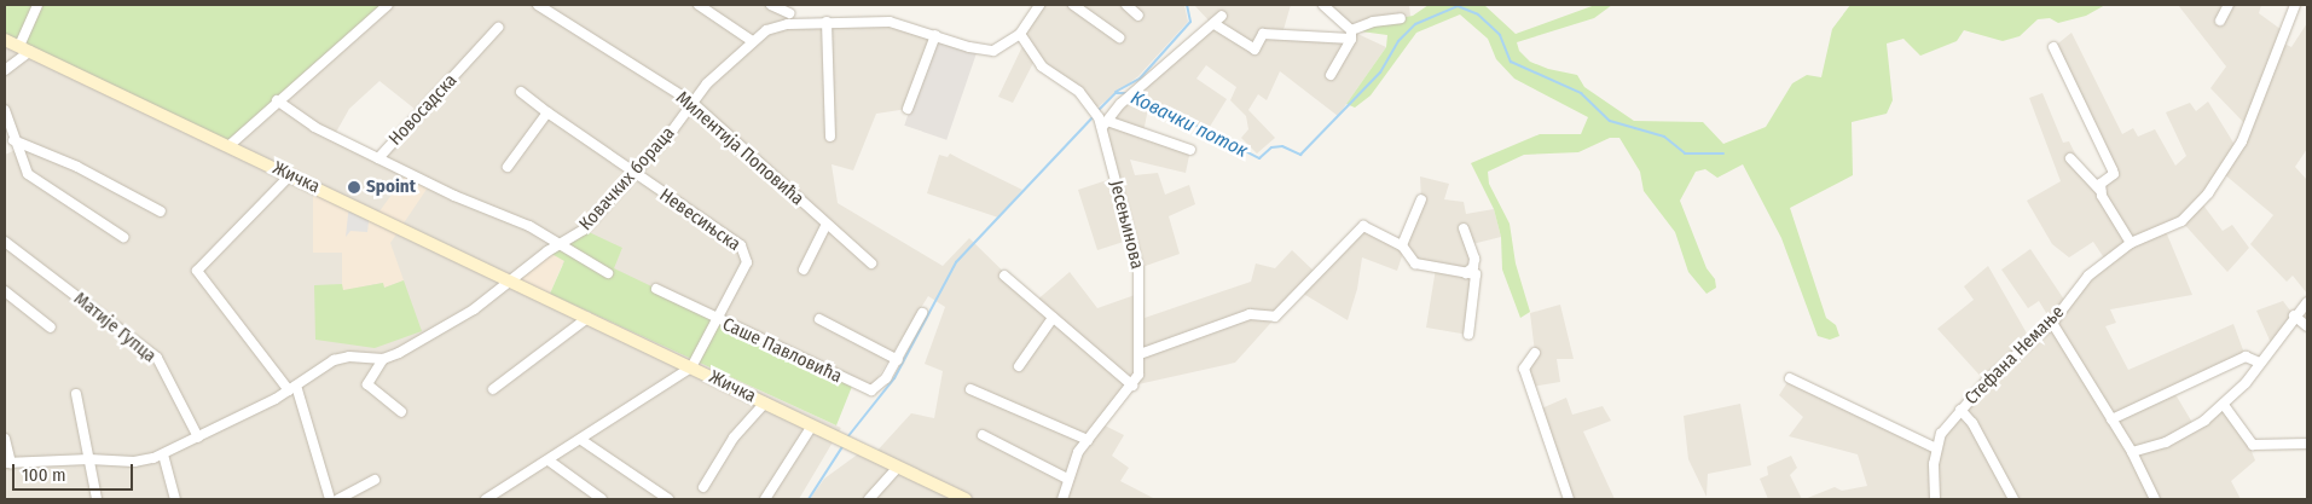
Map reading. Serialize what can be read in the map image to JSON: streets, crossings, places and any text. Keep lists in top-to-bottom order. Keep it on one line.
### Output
{"streets":{"main road":["Жичка"],"street":["Новосадска","Милентија Поповића","Ковачких бораца","Невесињска","Јесењинова","Матије Гупца","Саше Павловића","Стефана Немање"]},"crossings":[["Милентија Поповића","Ковачких бораца"],["Жичка","Ковачких бораца"],["Жичка","Невесињска"],["Ковачких бораца","Невесињска"],["Ковачких бораца","Јесењинова"],["Невесињска","Саше Павловића"]],"water":["Ковачки поток"],"places":["Spoint"],"scale_bar":"100 m"}
